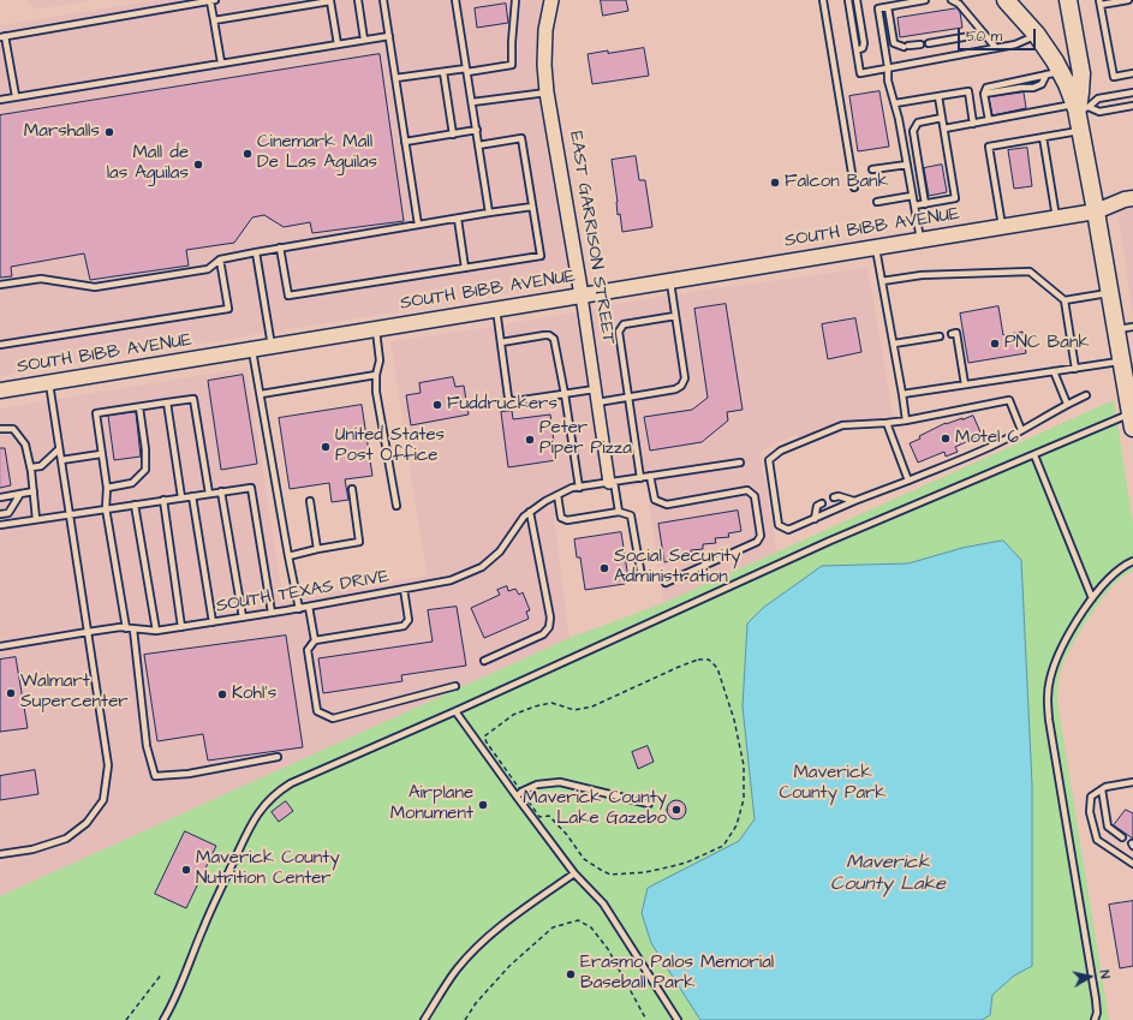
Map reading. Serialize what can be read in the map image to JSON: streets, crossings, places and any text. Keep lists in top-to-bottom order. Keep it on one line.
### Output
{"streets":{"main road":["SOUTH BIBB AVENUE"],"street":["EAST GARRISON STREET"],"lane":["SOUTH TEXAS DRIVE"]},"crossings":[["SOUTH BIBB AVENUE","EAST GARRISON STREET"],["EAST GARRISON STREET","SOUTH TEXAS DRIVE"]],"water":["Maverick County Lake"],"parks":["Maverick County Park"],"places":["Marshalls","Cinemark Mall De Las Aguilas","Mall de las Aguilas","Falcon Bank","PNC Bank","Fuddruckers","Motel 6","Peter Piper Pizza","United States Post Office","Social Security Administration","Walmart Supercenter","Kohl's","Airplane Monument","Maverick County Lake Gazebo","Maverick County Nutrition Center","Erasmo Palos Memorial Baseball Park"],"scale_bar":"50 m","north":"right"}
